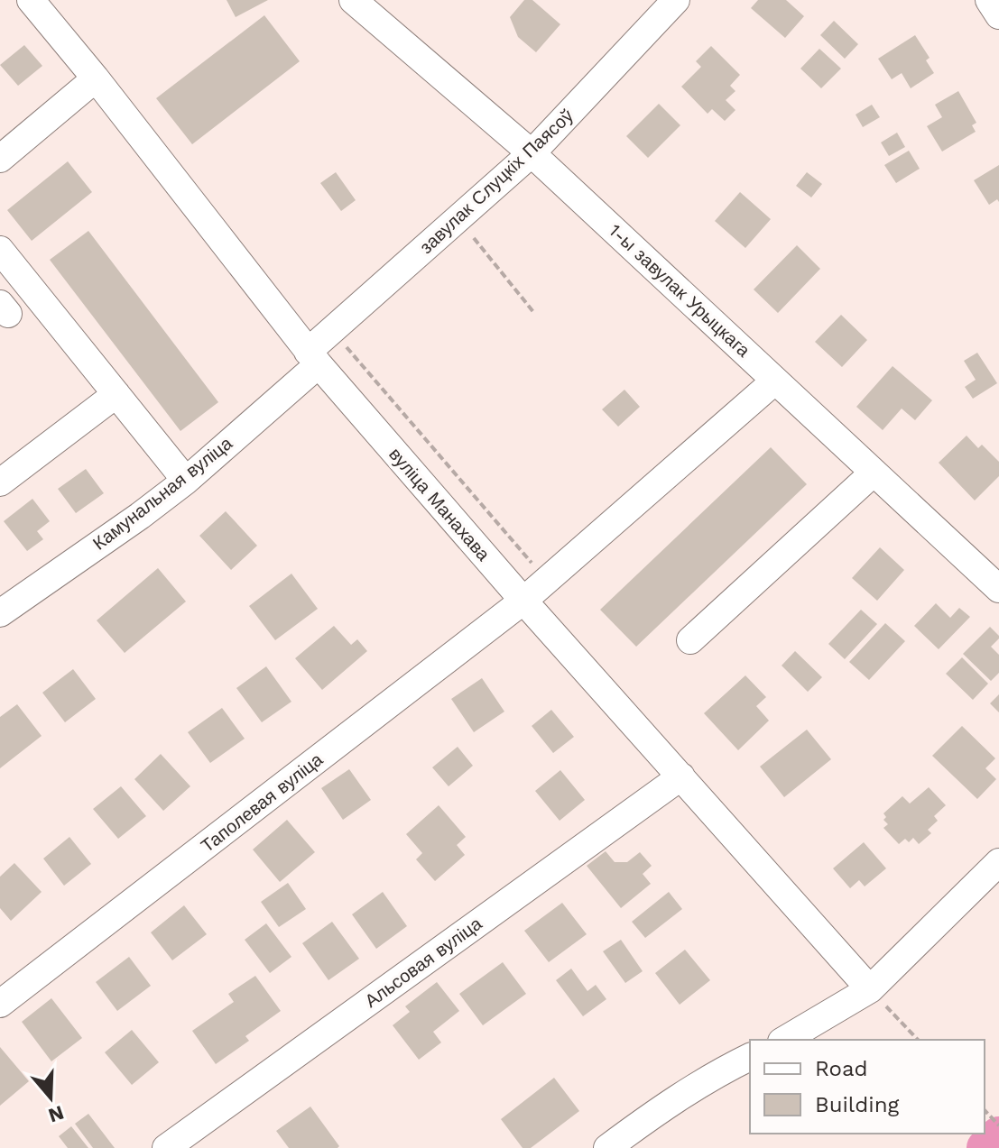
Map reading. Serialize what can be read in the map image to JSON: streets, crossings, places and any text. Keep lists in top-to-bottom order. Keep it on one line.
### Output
{"streets":{"street":["завулак Слуцкіх Паясоў","1-ы завулак Урыцкага","Камунальная вуліца","вуліца Манахава","Таполевая вуліца","Альсовая вуліца"]},"crossings":[["завулак Слуцкіх Паясоў","1-ы завулак Урыцкага"],["завулак Слуцкіх Паясоў","Камунальная вуліца"],["завулак Слуцкіх Паясоў","вуліца Манахава"],["1-ы завулак Урыцкага","Таполевая вуліца"],["Камунальная вуліца","вуліца Манахава"],["вуліца Манахава","Таполевая вуліца"],["вуліца Манахава","Альсовая вуліца"]],"legend":["Road","Building"],"north":"bottom"}
